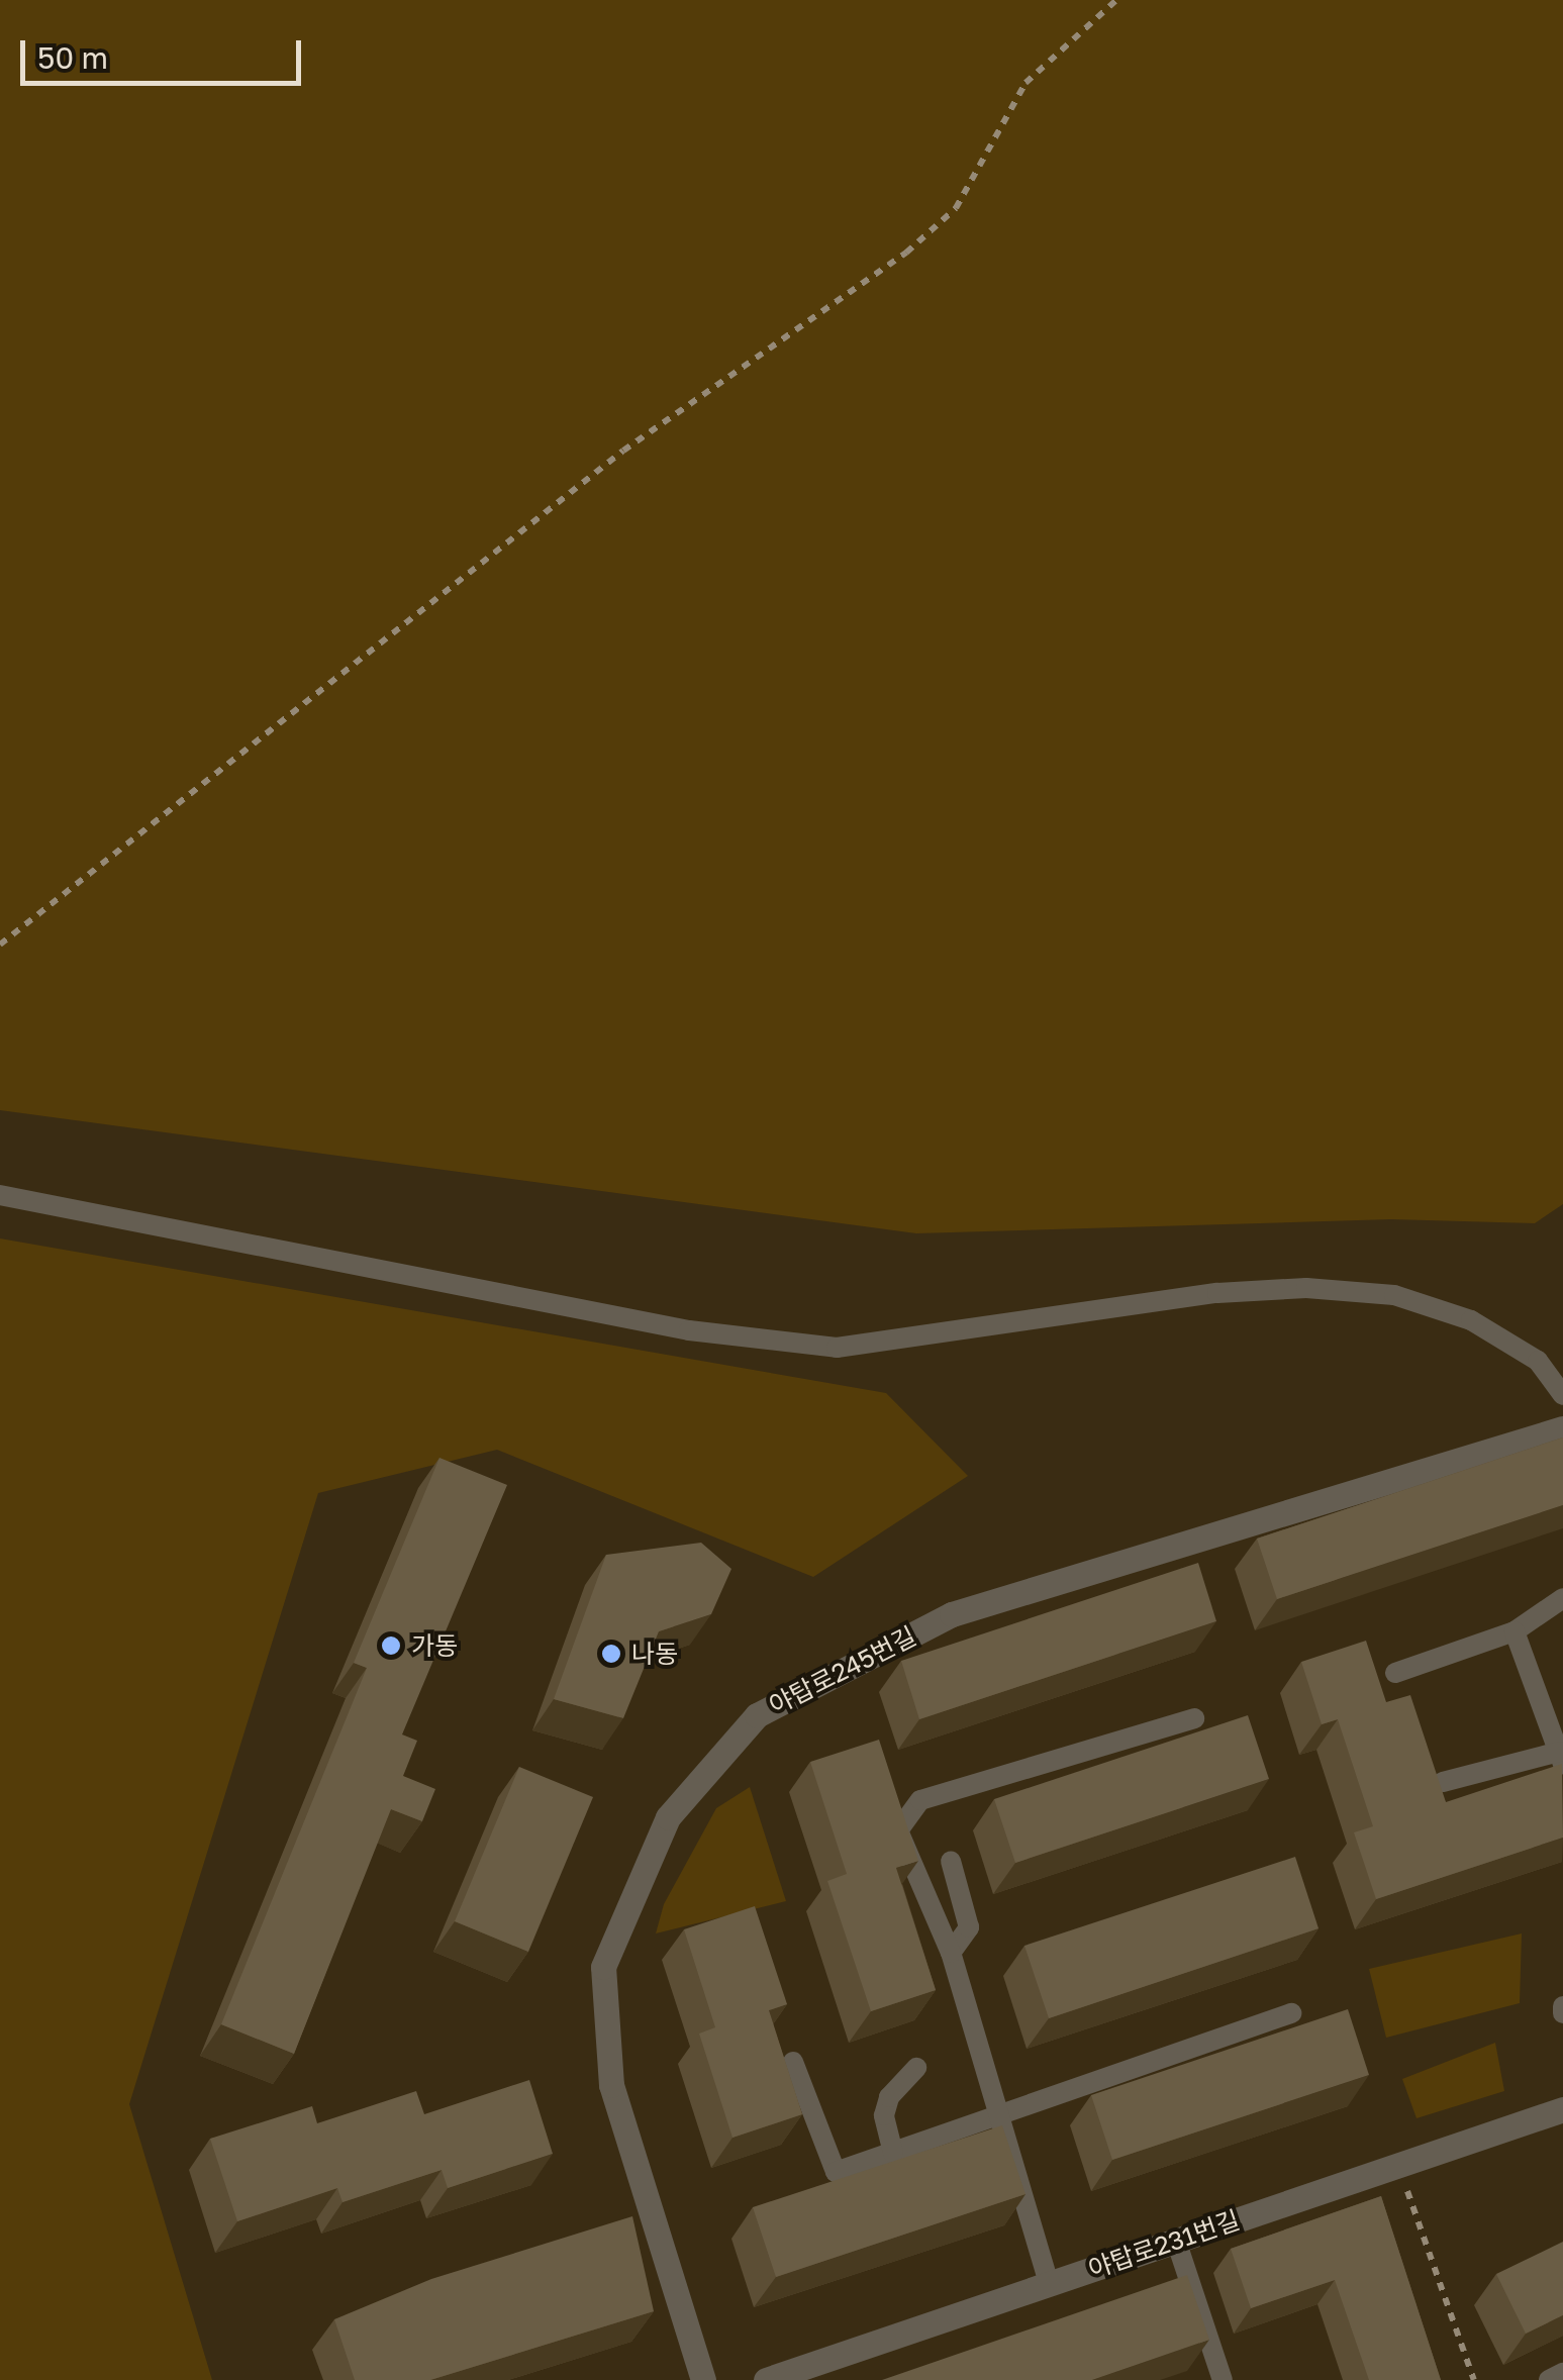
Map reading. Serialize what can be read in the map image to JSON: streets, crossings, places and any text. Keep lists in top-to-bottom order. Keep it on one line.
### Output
{"streets":{"street":["야탑로245번길","야탑로231번길"]},"places":["가동","나동"],"scale_bar":"50 m"}
